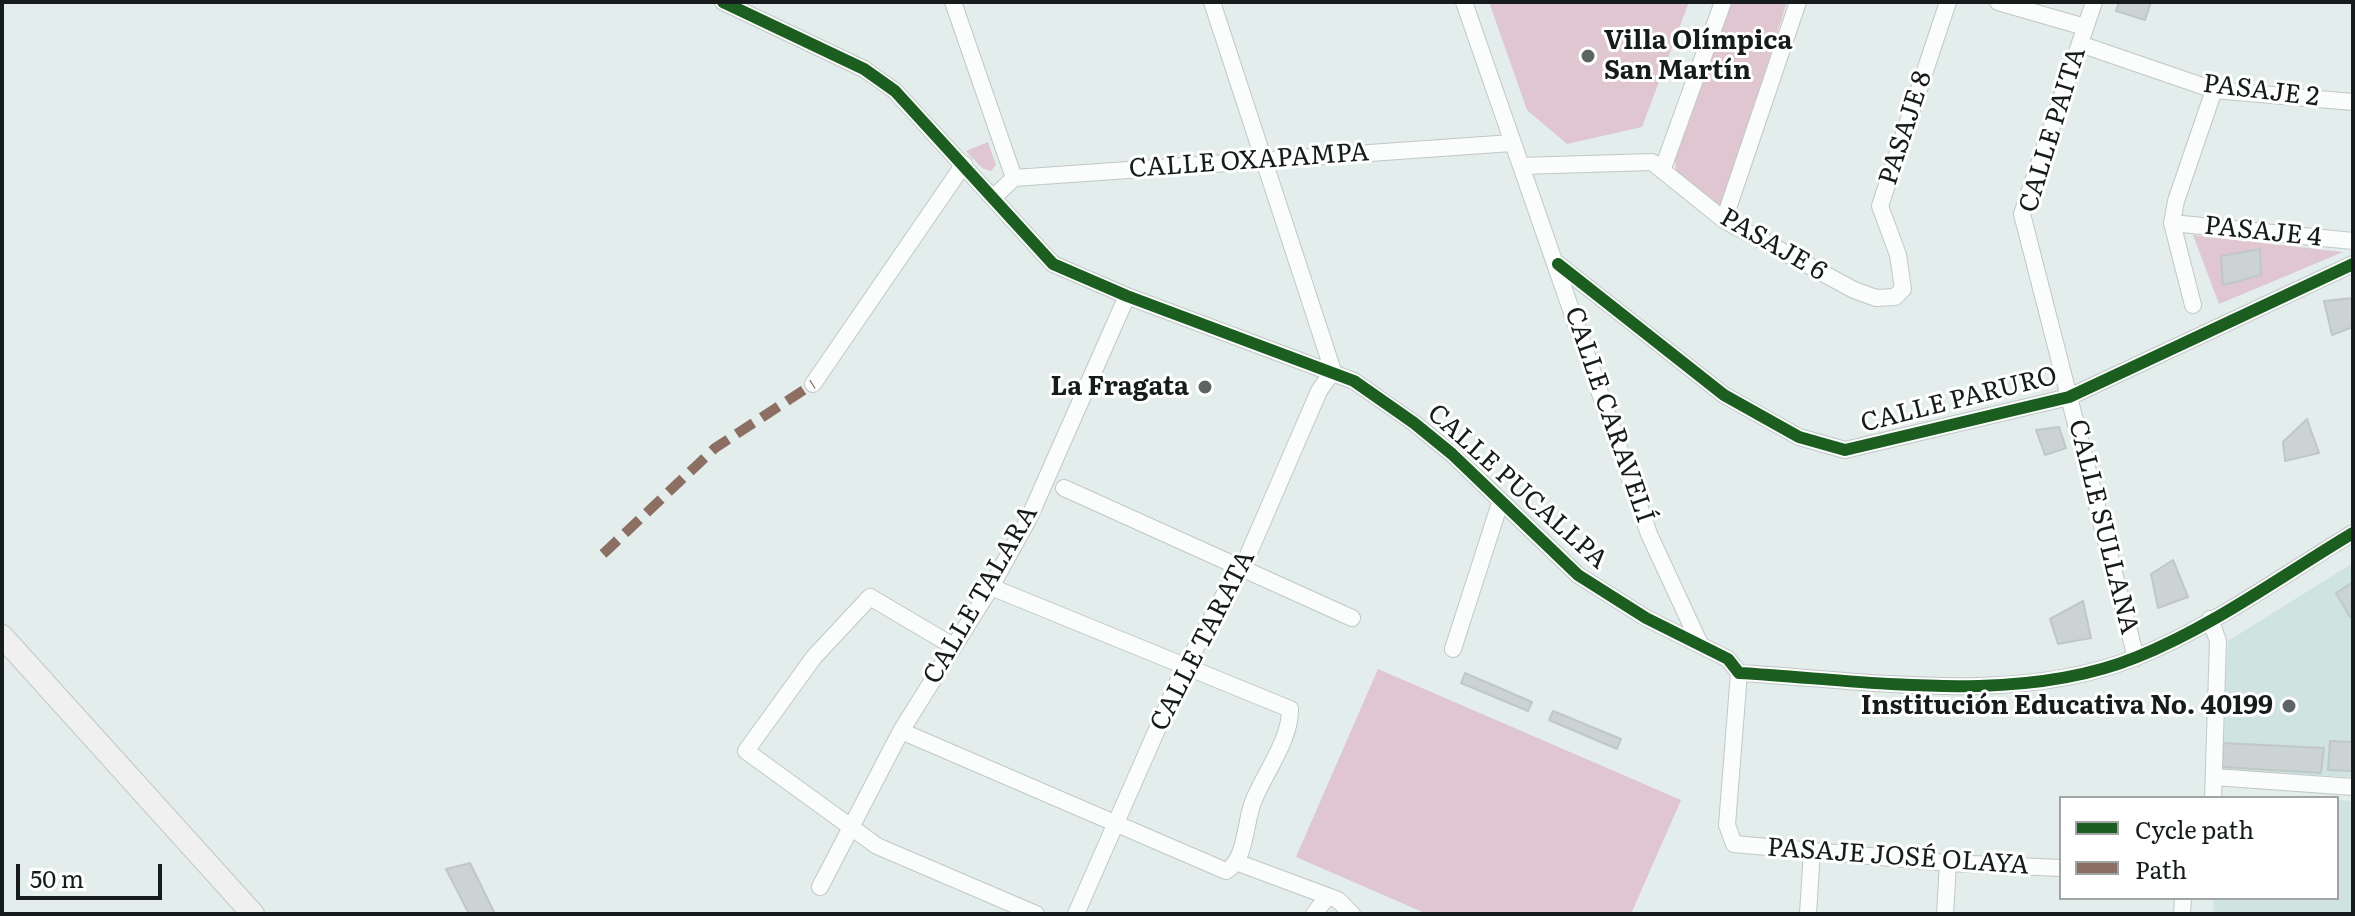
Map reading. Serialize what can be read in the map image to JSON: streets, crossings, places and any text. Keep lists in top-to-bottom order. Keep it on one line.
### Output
{"streets":{"street":["PASAJE 2","PASAJE 8","CALLE PAITA","CALLE OXAPAMPA","PASAJE 4","PASAJE 6","CALLE PARURO","CALLE CARAVELÍ","CALLE PUCALLPA","CALLE SULLANA","CALLE TALARA","CALLE TARATA","PASAJE JOSÉ OLAYA"]},"crossings":[["PASAJE 2","CALLE PAITA"],["PASAJE 8","PASAJE 6"],["CALLE PAITA","CALLE PARURO"],["CALLE PAITA","CALLE SULLANA"],["CALLE OXAPAMPA","CALLE CARAVELÍ"],["CALLE PARURO","CALLE CARAVELÍ"],["CALLE PARURO","CALLE SULLANA"],["CALLE CARAVELÍ","CALLE PUCALLPA"],["CALLE PUCALLPA","CALLE TALARA"],["CALLE PUCALLPA","CALLE TARATA"],["CALLE PUCALLPA","PASAJE JOSÉ OLAYA"]],"places":["Villa Olímpica San Martín","La Fragata","Institución Educativa No. 40199"],"legend":["Cycle path","Path"],"scale_bar":"50 m"}
